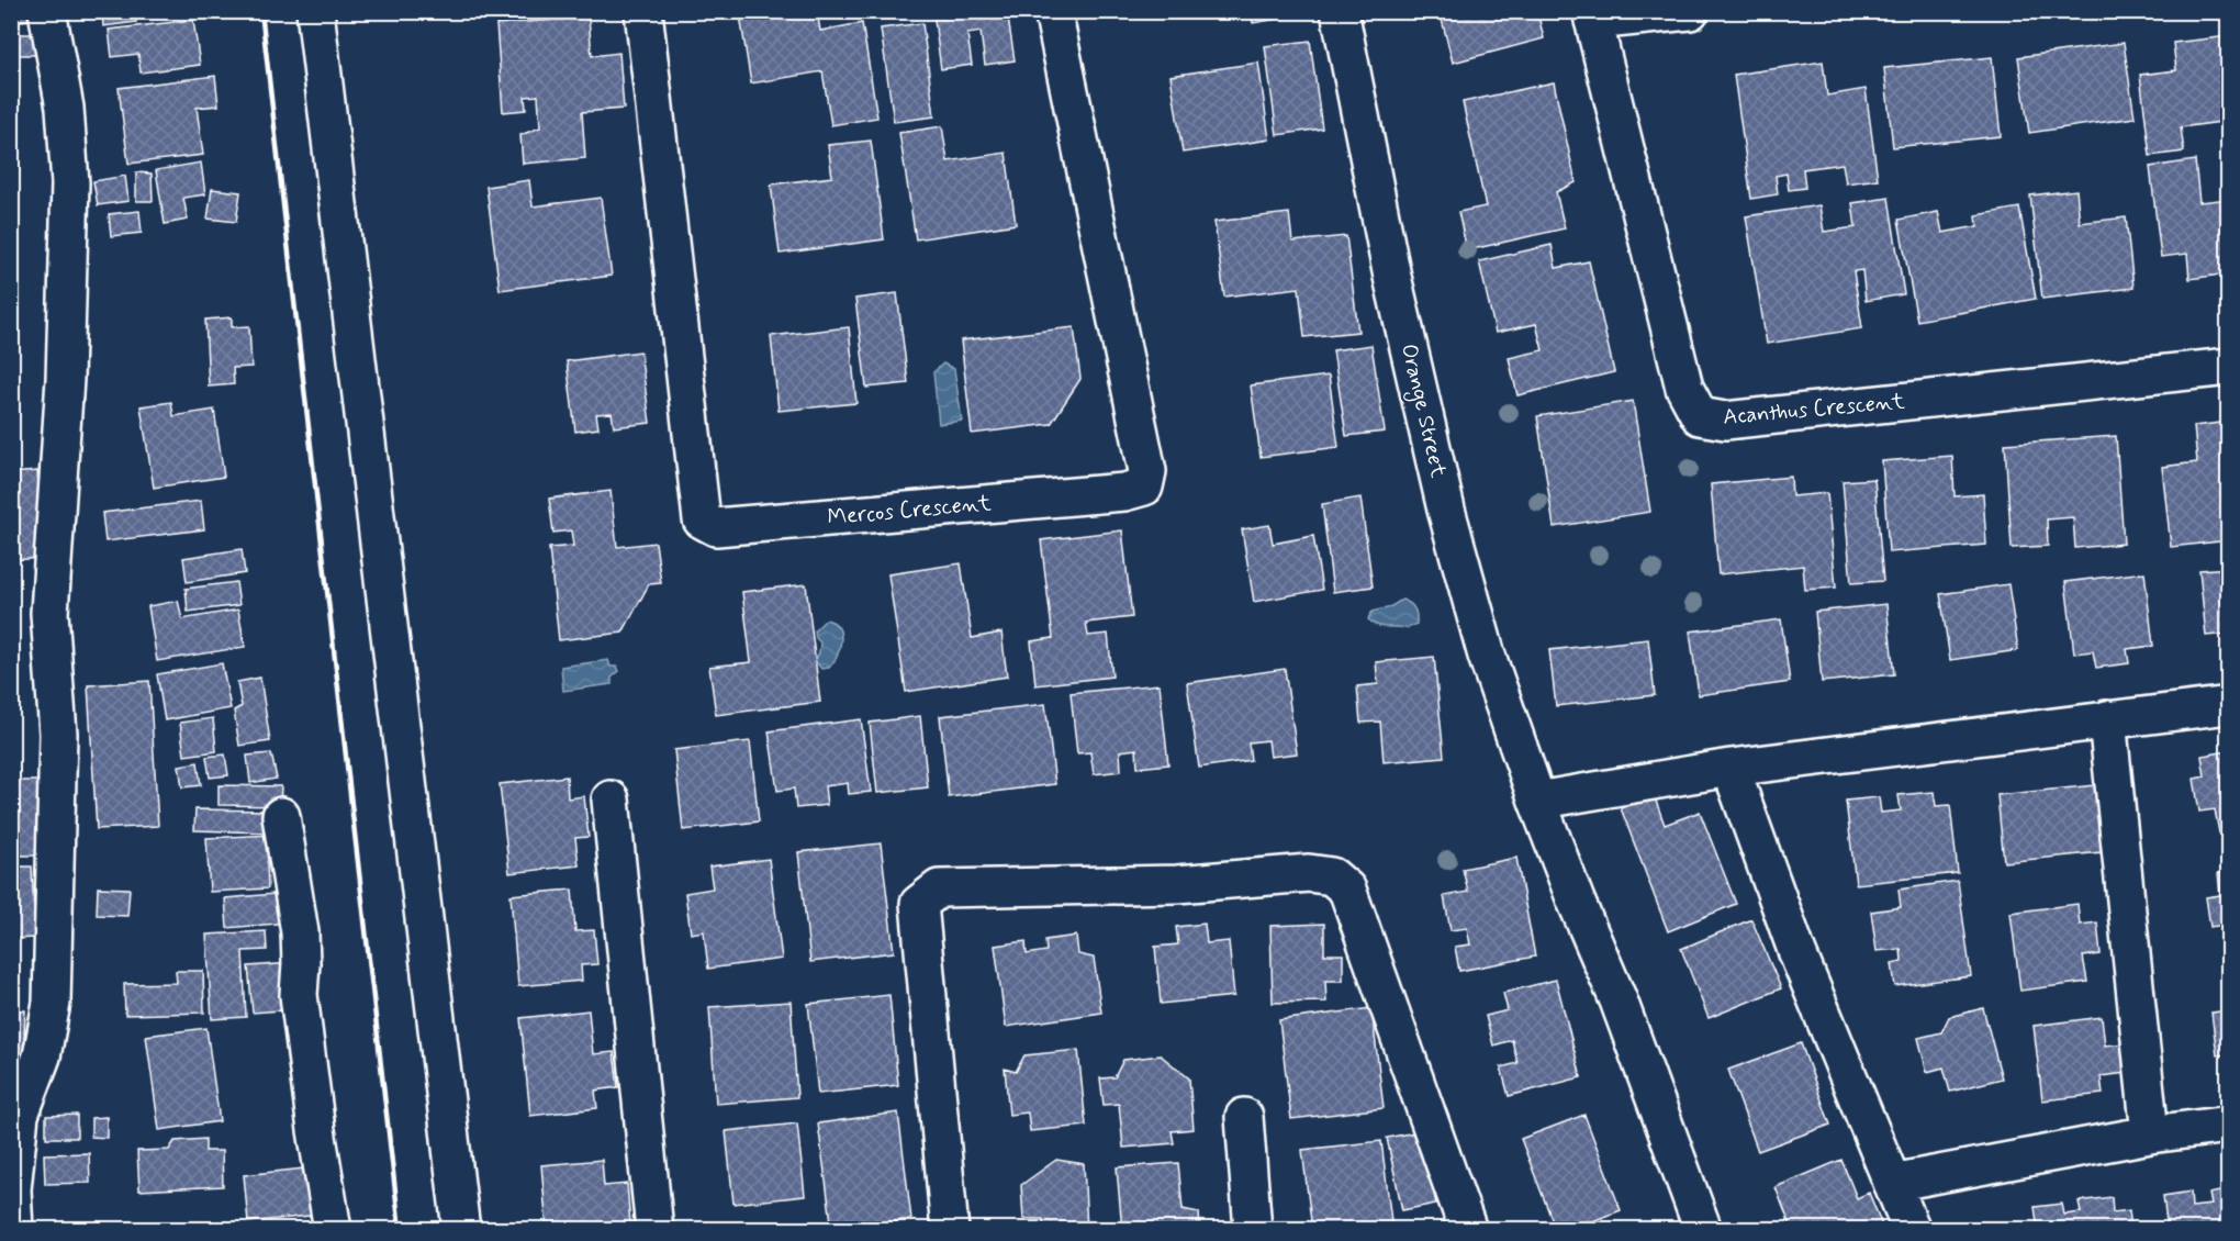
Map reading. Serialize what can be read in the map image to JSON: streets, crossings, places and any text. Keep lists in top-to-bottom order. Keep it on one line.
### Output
{"streets":{"street":["Acanthus Crescent","Orange Street","Mercos Crescent"]}}
